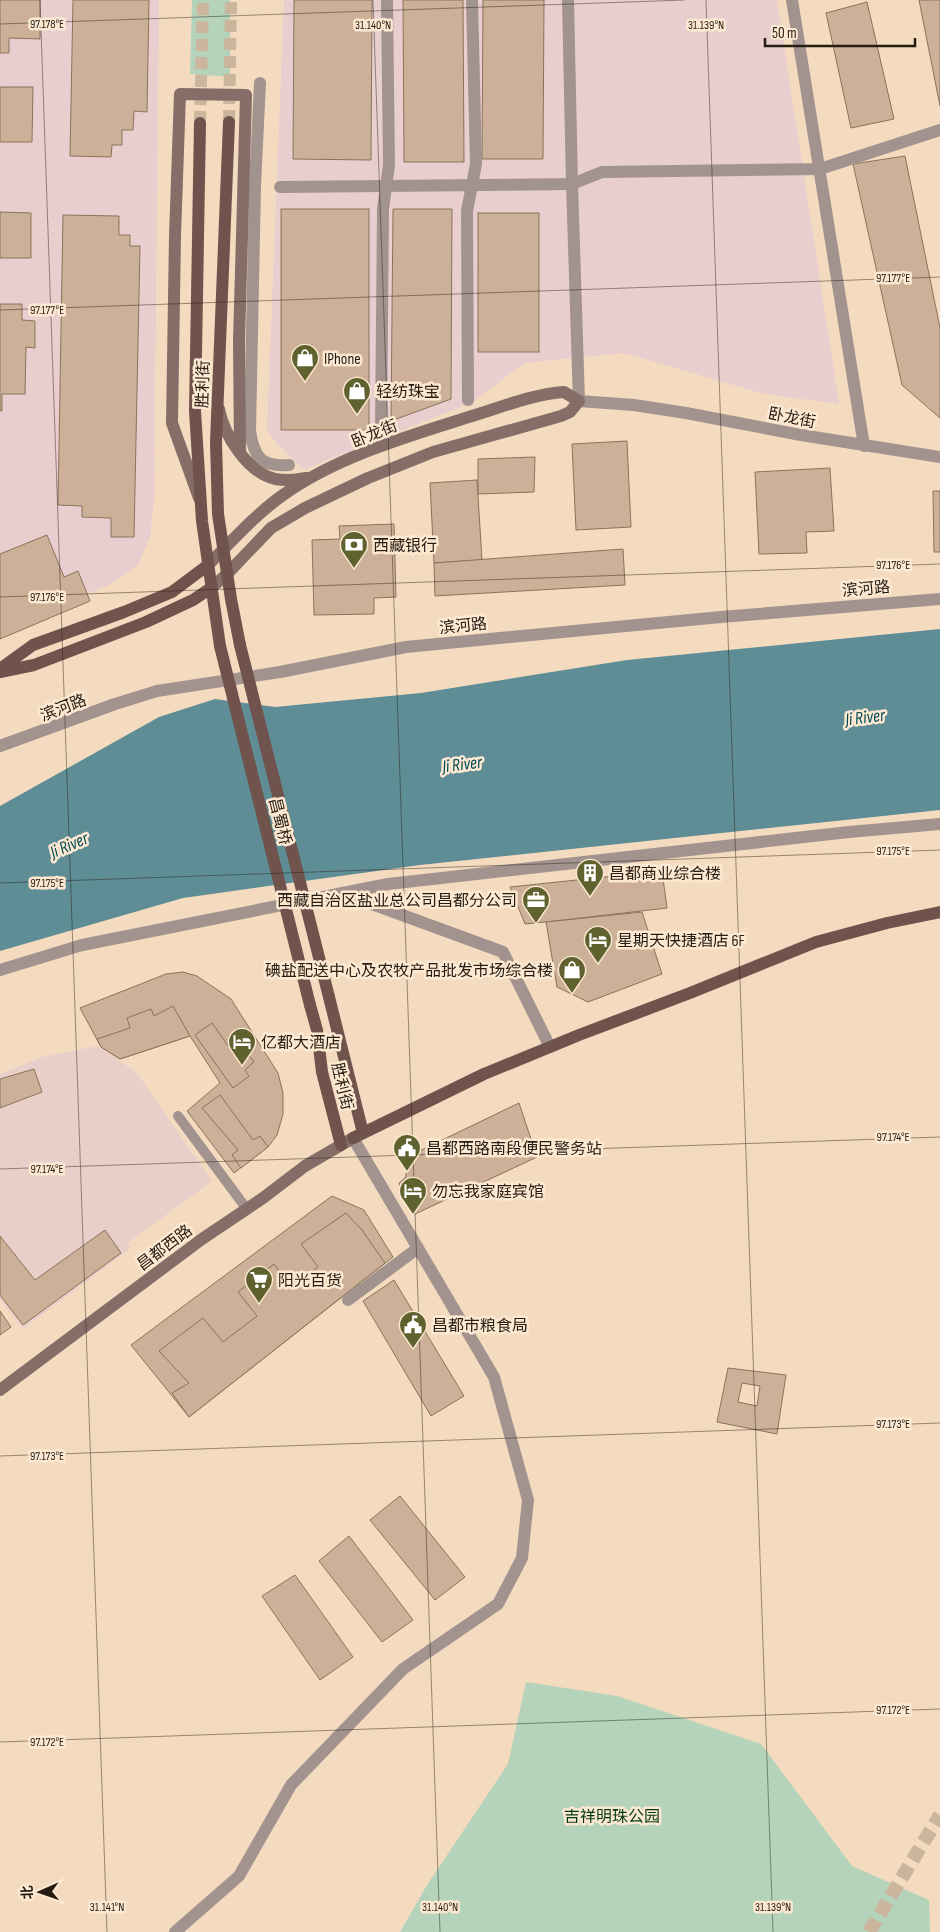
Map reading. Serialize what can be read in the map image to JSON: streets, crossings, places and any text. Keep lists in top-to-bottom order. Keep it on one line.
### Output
{"streets":{"main road":["胜利街","卧龙街","昌蜀桥","昌都西路"],"street":["滨河路"]},"crossings":[["胜利街","卧龙街"],["胜利街","昌蜀桥"],["胜利街","昌都西路"]],"water":["Ji River"],"parks":["吉祥明珠公园"],"places":{"shop":["IPhone","轻纺珠宝","碘盐配送中心及农牧产品批发市场综合楼"],"bank":["西藏银行"],"building":["昌都商业综合楼"],"office":["西藏自治区盐业总公司昌都分公司"],"hotel":["星期天快捷酒店 6F","亿都大酒店","勿忘我家庭宾馆"],"public building":["昌都西路南段便民警务站","昌都市粮食局"],"supermarket":["阳光百货"]},"scale_bar":"50 m","north":"left","coordinates":["97.178°E","31.140°N","31.139°N","97.177°E","97.176°E","97.175°E","97.174°E","97.173°E","97.172°E","31.141°N"]}
